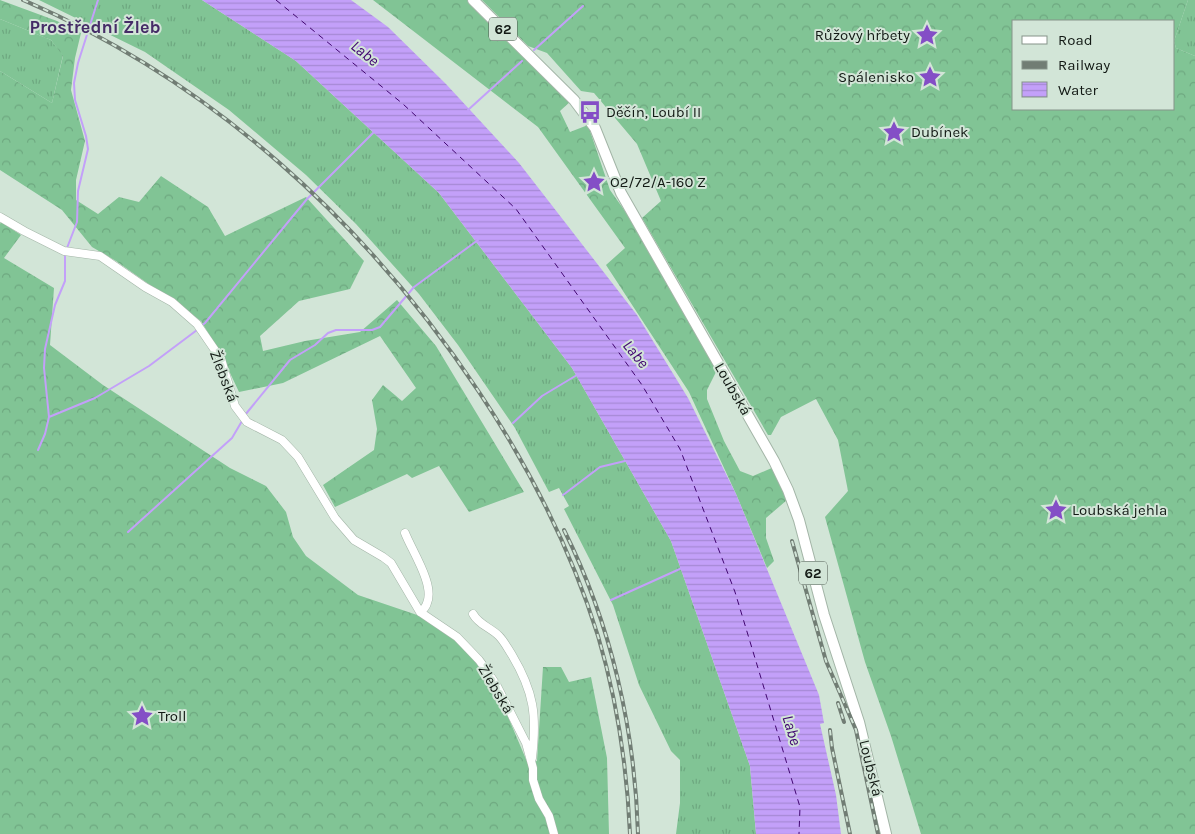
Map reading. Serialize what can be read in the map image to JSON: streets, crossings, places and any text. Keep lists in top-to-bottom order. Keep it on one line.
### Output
{"streets":{"main road":["62","Loubská"],"street":["Žlebská"]},"districts":["Prostřední Žleb"],"water":["Labe"],"places":{"place":["Růžový hřbety","Spálenisko","Dubínek","O2/72/A-160 Z","Loubská jehla","Troll"],"bus stop":["Děčín, Loubí II"]},"legend":["Road","Railway","Water"]}
